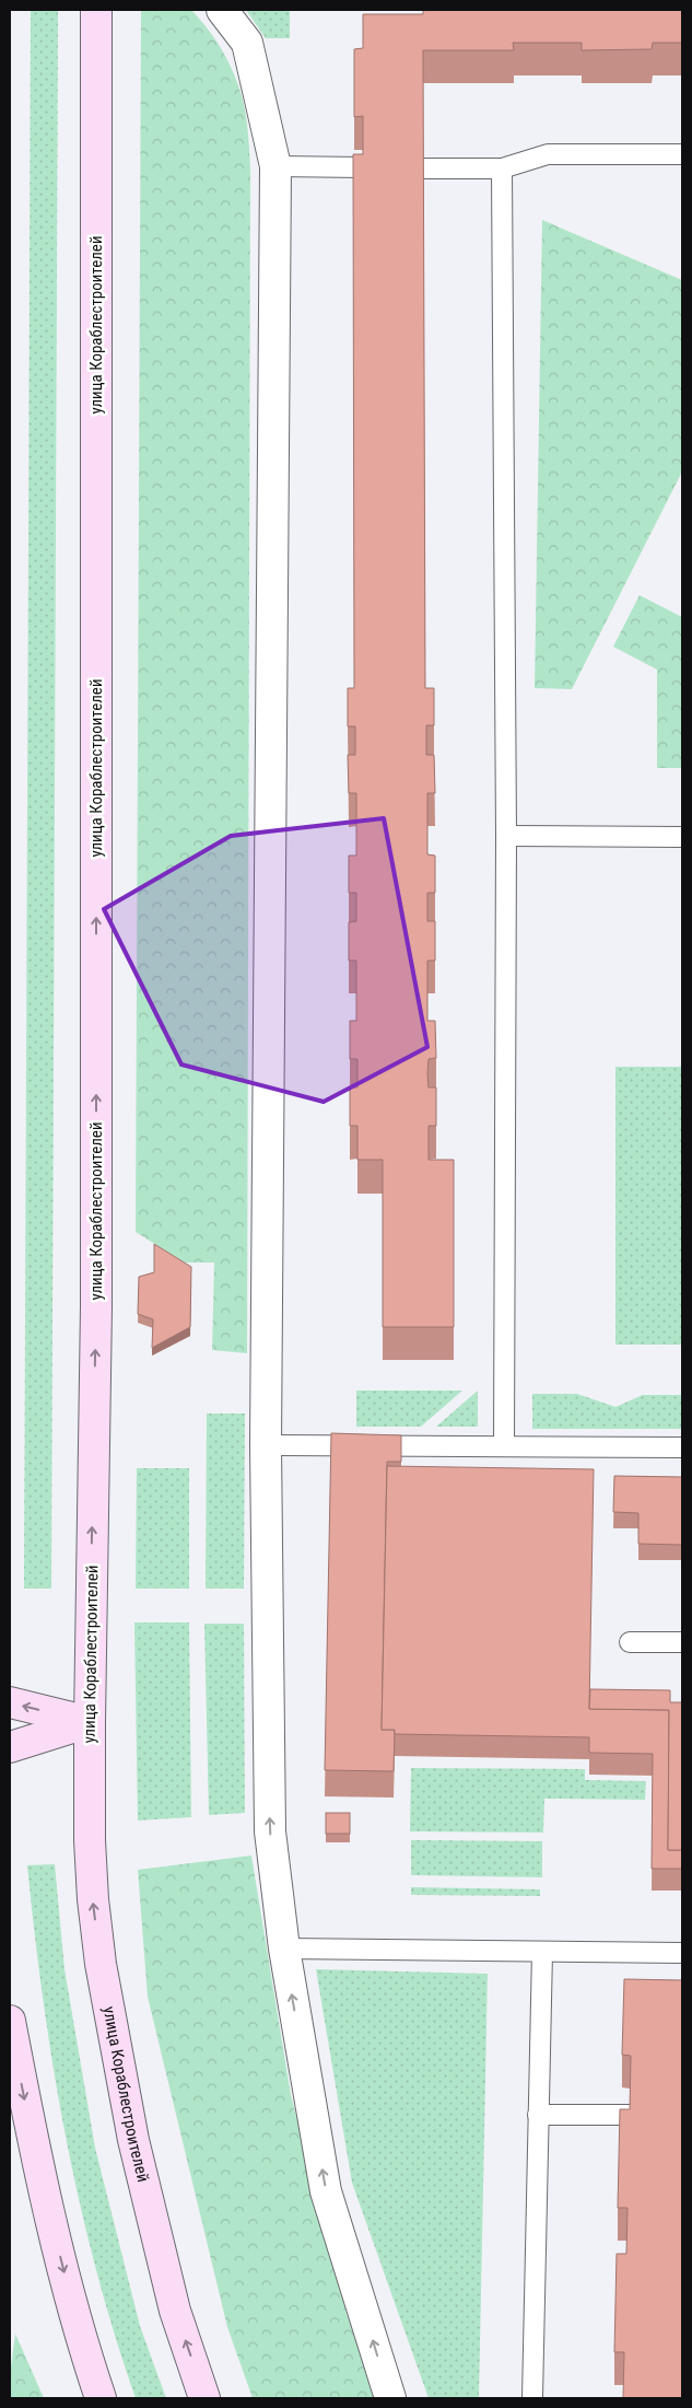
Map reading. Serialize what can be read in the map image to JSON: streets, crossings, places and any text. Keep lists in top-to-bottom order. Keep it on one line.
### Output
{"streets":{"main road":["улица Кораблестроителей"]},"one_way":["улица Кораблестроителей"]}
